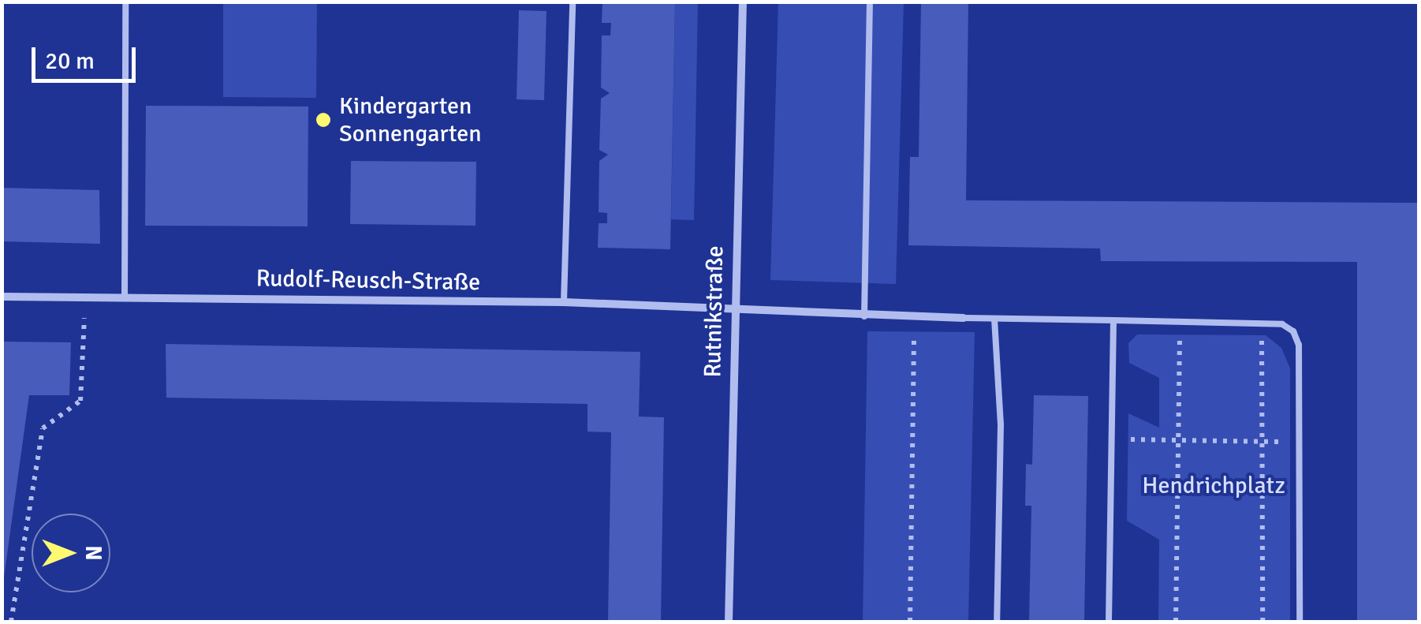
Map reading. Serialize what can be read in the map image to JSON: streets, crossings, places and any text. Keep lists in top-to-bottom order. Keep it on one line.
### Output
{"streets":{"street":["Rudolf-Reusch-Straße","Rutnikstraße"]},"crossings":[["Rudolf-Reusch-Straße","Rutnikstraße"]],"parks":["Hendrichplatz"],"places":["Kindergarten Sonnengarten"],"scale_bar":"20 m","north":"right"}
